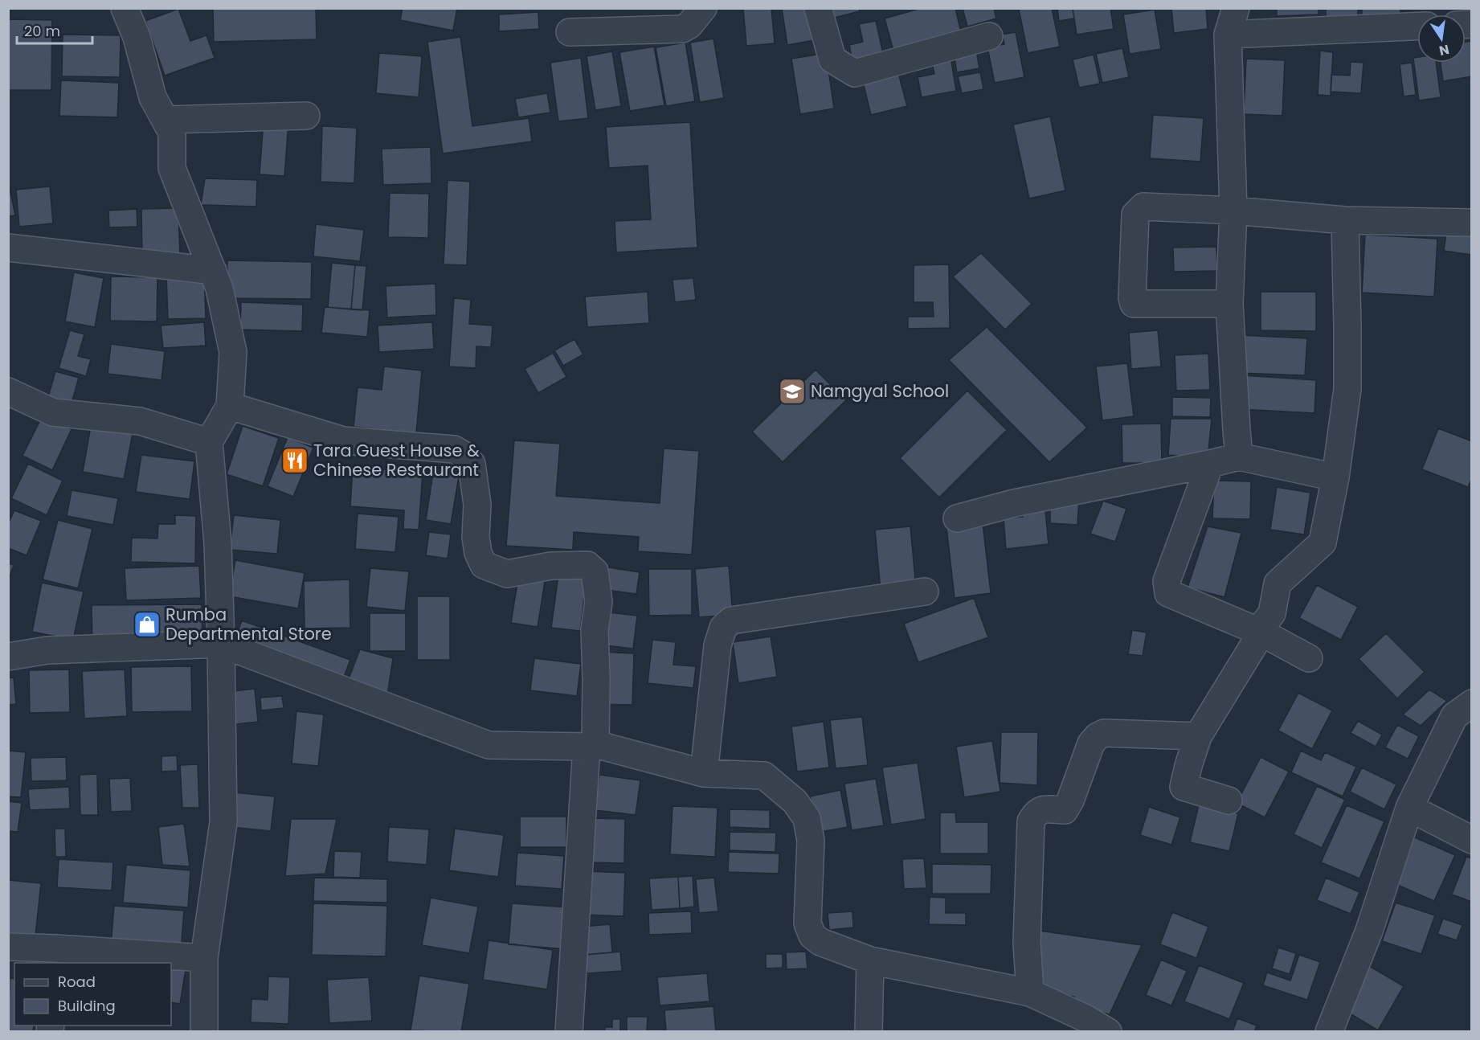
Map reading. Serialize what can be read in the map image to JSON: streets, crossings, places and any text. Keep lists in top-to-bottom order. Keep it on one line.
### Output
{"places":{"school or university":["Namgyal School"],"restaurant":["Tara Guest House & Chinese Restaurant"],"shop":["Rumba Departmental Store"]},"legend":["Road","Building"],"scale_bar":"20 m","north":"bottom"}
